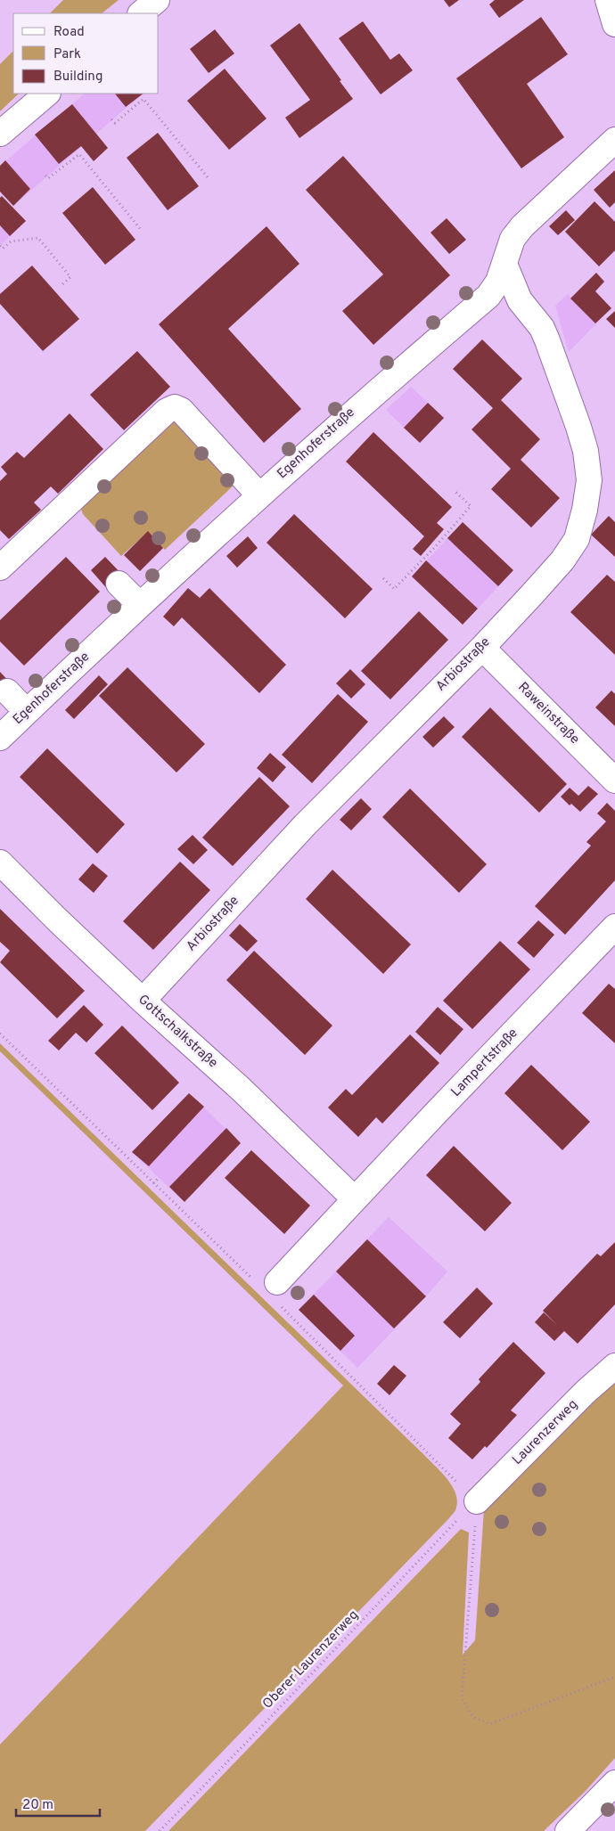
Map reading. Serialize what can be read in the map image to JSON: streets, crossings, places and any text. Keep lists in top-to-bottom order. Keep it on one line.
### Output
{"streets":{"street":["Egenhoferstraße","Arbiostraße","Raweinstraße","Gottschalkstraße","Lampertstraße","Laurenzerweg"],"path":["Oberer Laurenzerweg"]},"crossings":[["Egenhoferstraße","Arbiostraße"],["Arbiostraße","Raweinstraße"],["Arbiostraße","Gottschalkstraße"],["Gottschalkstraße","Lampertstraße"],["Laurenzerweg","Oberer Laurenzerweg"]],"legend":["Road","Park","Building"],"scale_bar":"20 m"}
